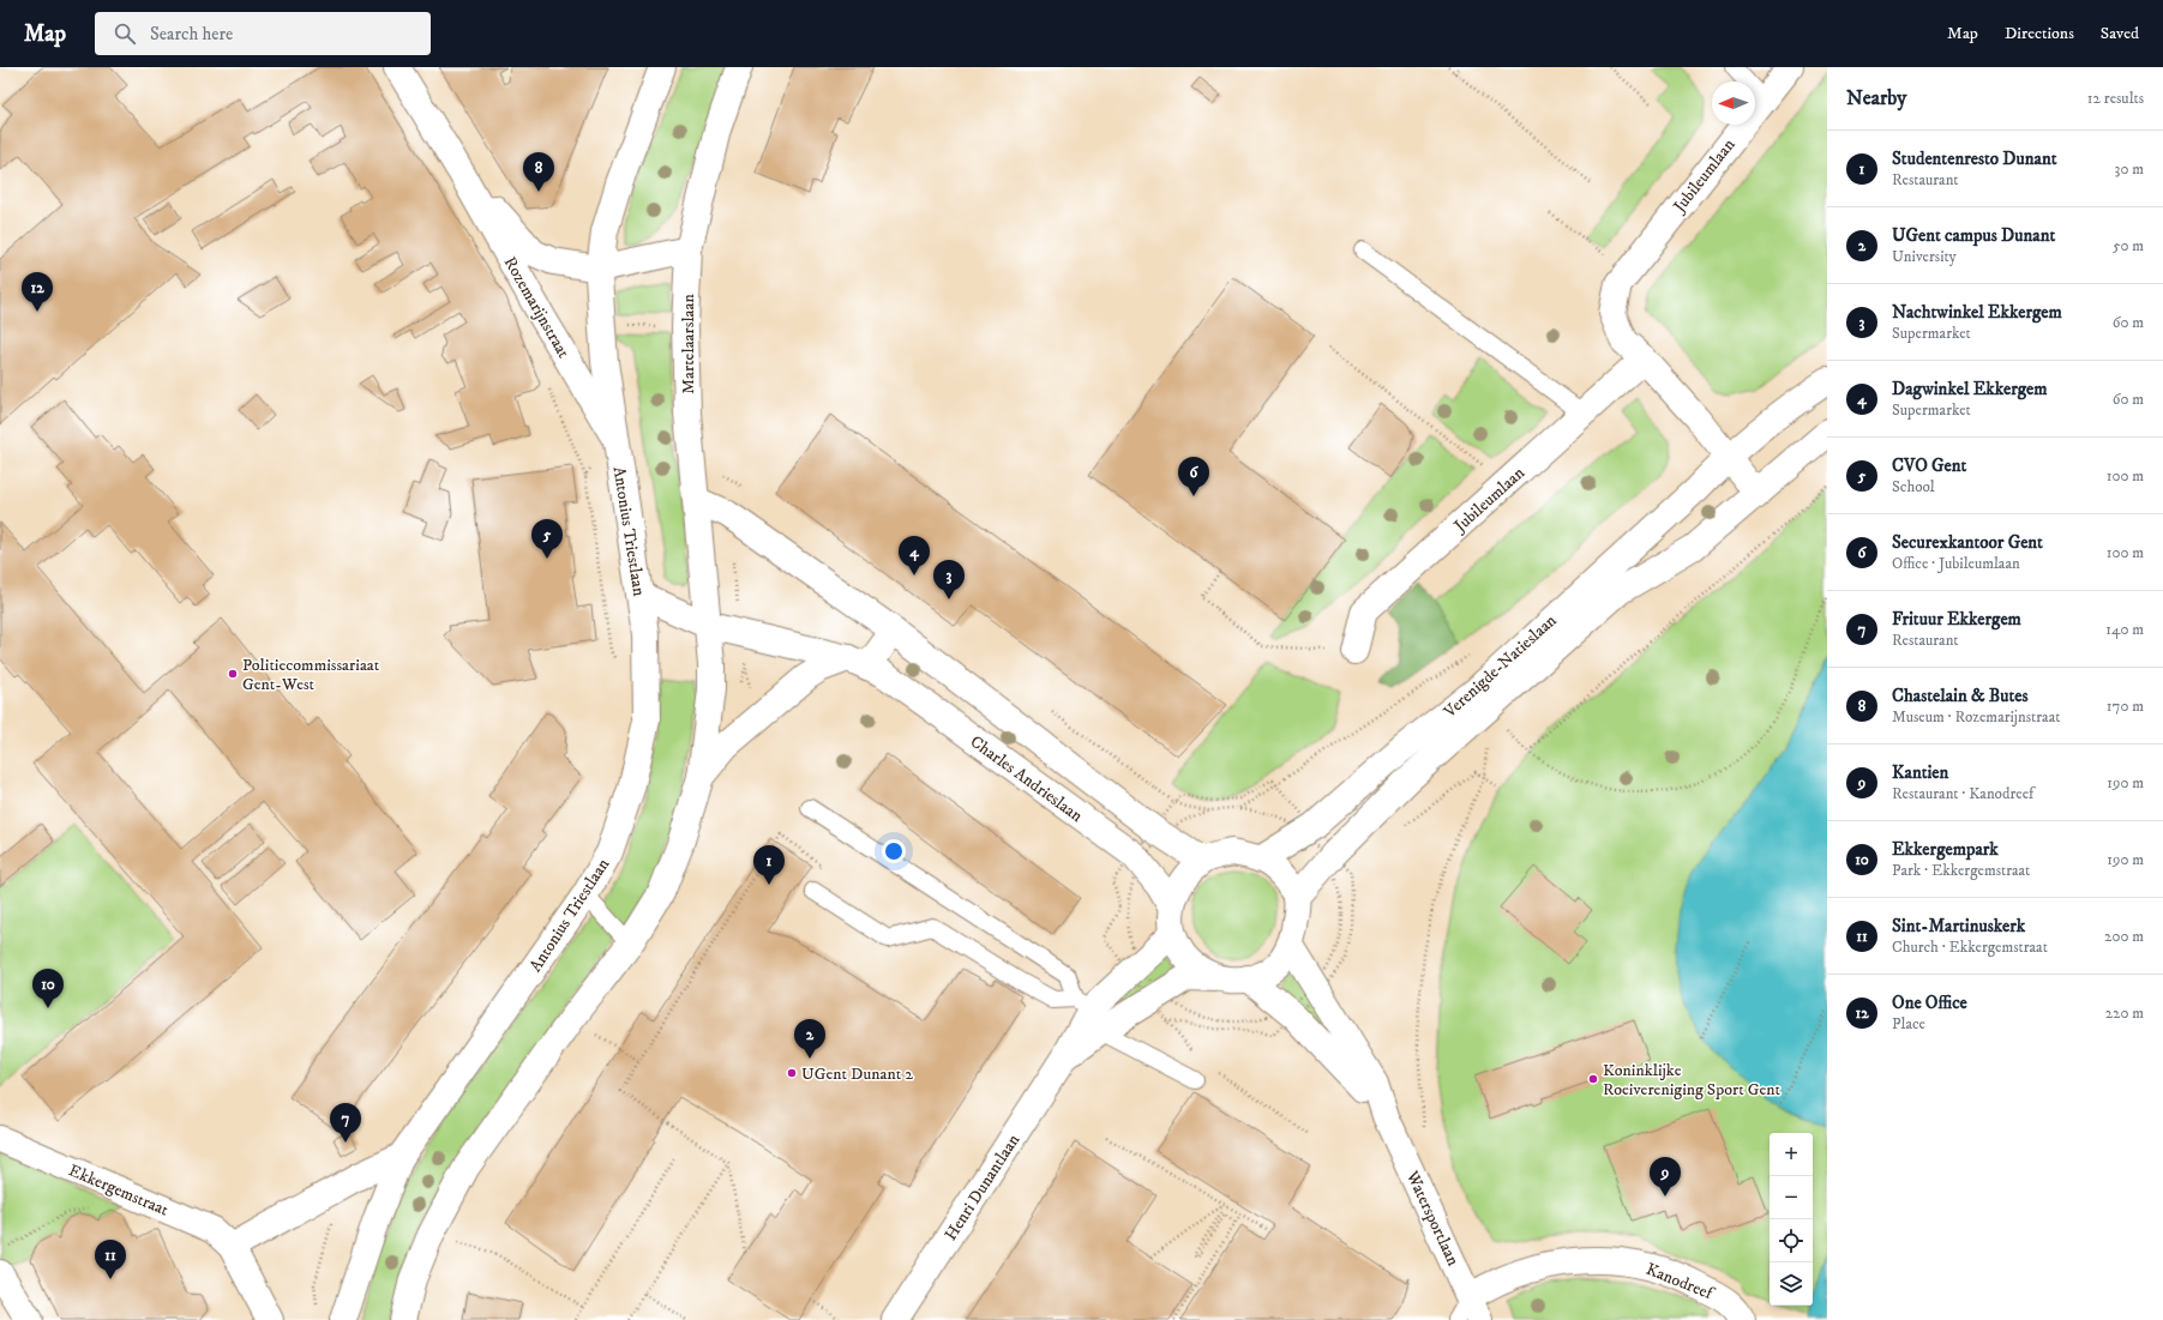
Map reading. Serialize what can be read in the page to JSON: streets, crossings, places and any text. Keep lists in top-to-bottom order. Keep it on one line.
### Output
{"streets":{"street":["Jubileumlaan","Rozemarijnstraat","Martelaarslaan","Antonius Triestlaan","Verenigde-Natieslaan","Charles Andrieslaan","Henri Dunantlaan","Ekkergemstraat","Watersportlaan","Kanodreef"]},"crossings":[["Jubileumlaan","Verenigde-Natieslaan"],["Rozemarijnstraat","Martelaarslaan"],["Rozemarijnstraat","Antonius Triestlaan"],["Martelaarslaan","Charles Andrieslaan"],["Antonius Triestlaan","Charles Andrieslaan"],["Verenigde-Natieslaan","Charles Andrieslaan"],["Verenigde-Natieslaan","Henri Dunantlaan"],["Verenigde-Natieslaan","Watersportlaan"],["Charles Andrieslaan","Henri Dunantlaan"],["Charles Andrieslaan","Watersportlaan"],["Henri Dunantlaan","Watersportlaan"],["Watersportlaan","Kanodreef"]],"places":["Politiecommissariaat Gent-West","UGent Dunant 2","Koninklijke Roeivereniging Sport Gent"],"north":"left","page":{"header":"Map","search":"Search here","nav":["Map","Directions","Saved"],"heading":["Nearby","12 results"],"list":[{"mark":"1","name":"Studentenresto Dunant","note":"Restaurant","value":"30 m"},{"mark":"2","name":"UGent campus Dunant","note":"University","value":"50 m"},{"mark":"3","name":"Nachtwinkel Ekkergem","note":"Supermarket","value":"60 m"},{"mark":"4","name":"Dagwinkel Ekkergem","note":"Supermarket","value":"60 m"},{"mark":"5","name":"CVO Gent","note":"School","value":"100 m"},{"mark":"6","name":"Securexkantoor Gent","note":"Office · Jubileumlaan","value":"100 m"},{"mark":"7","name":"Frituur Ekkergem","note":"Restaurant","value":"140 m"},{"mark":"8","name":"Chastelain & Butes","note":"Museum · Rozemarijnstraat","value":"170 m"},{"mark":"9","name":"Kantien","note":"Restaurant · Kanodreef","value":"190 m"},{"mark":"10","name":"Ekkergempark","note":"Park · Ekkergemstraat","value":"190 m"},{"mark":"11","name":"Sint-Martinuskerk","note":"Church · Ekkergemstraat","value":"200 m"},{"mark":"12","name":"One Office","note":"Place","value":"220 m"}],"pins":["8","12","6","5","4","3","1","10","2","7","9","11"],"map_buttons":["+","−"]}}
